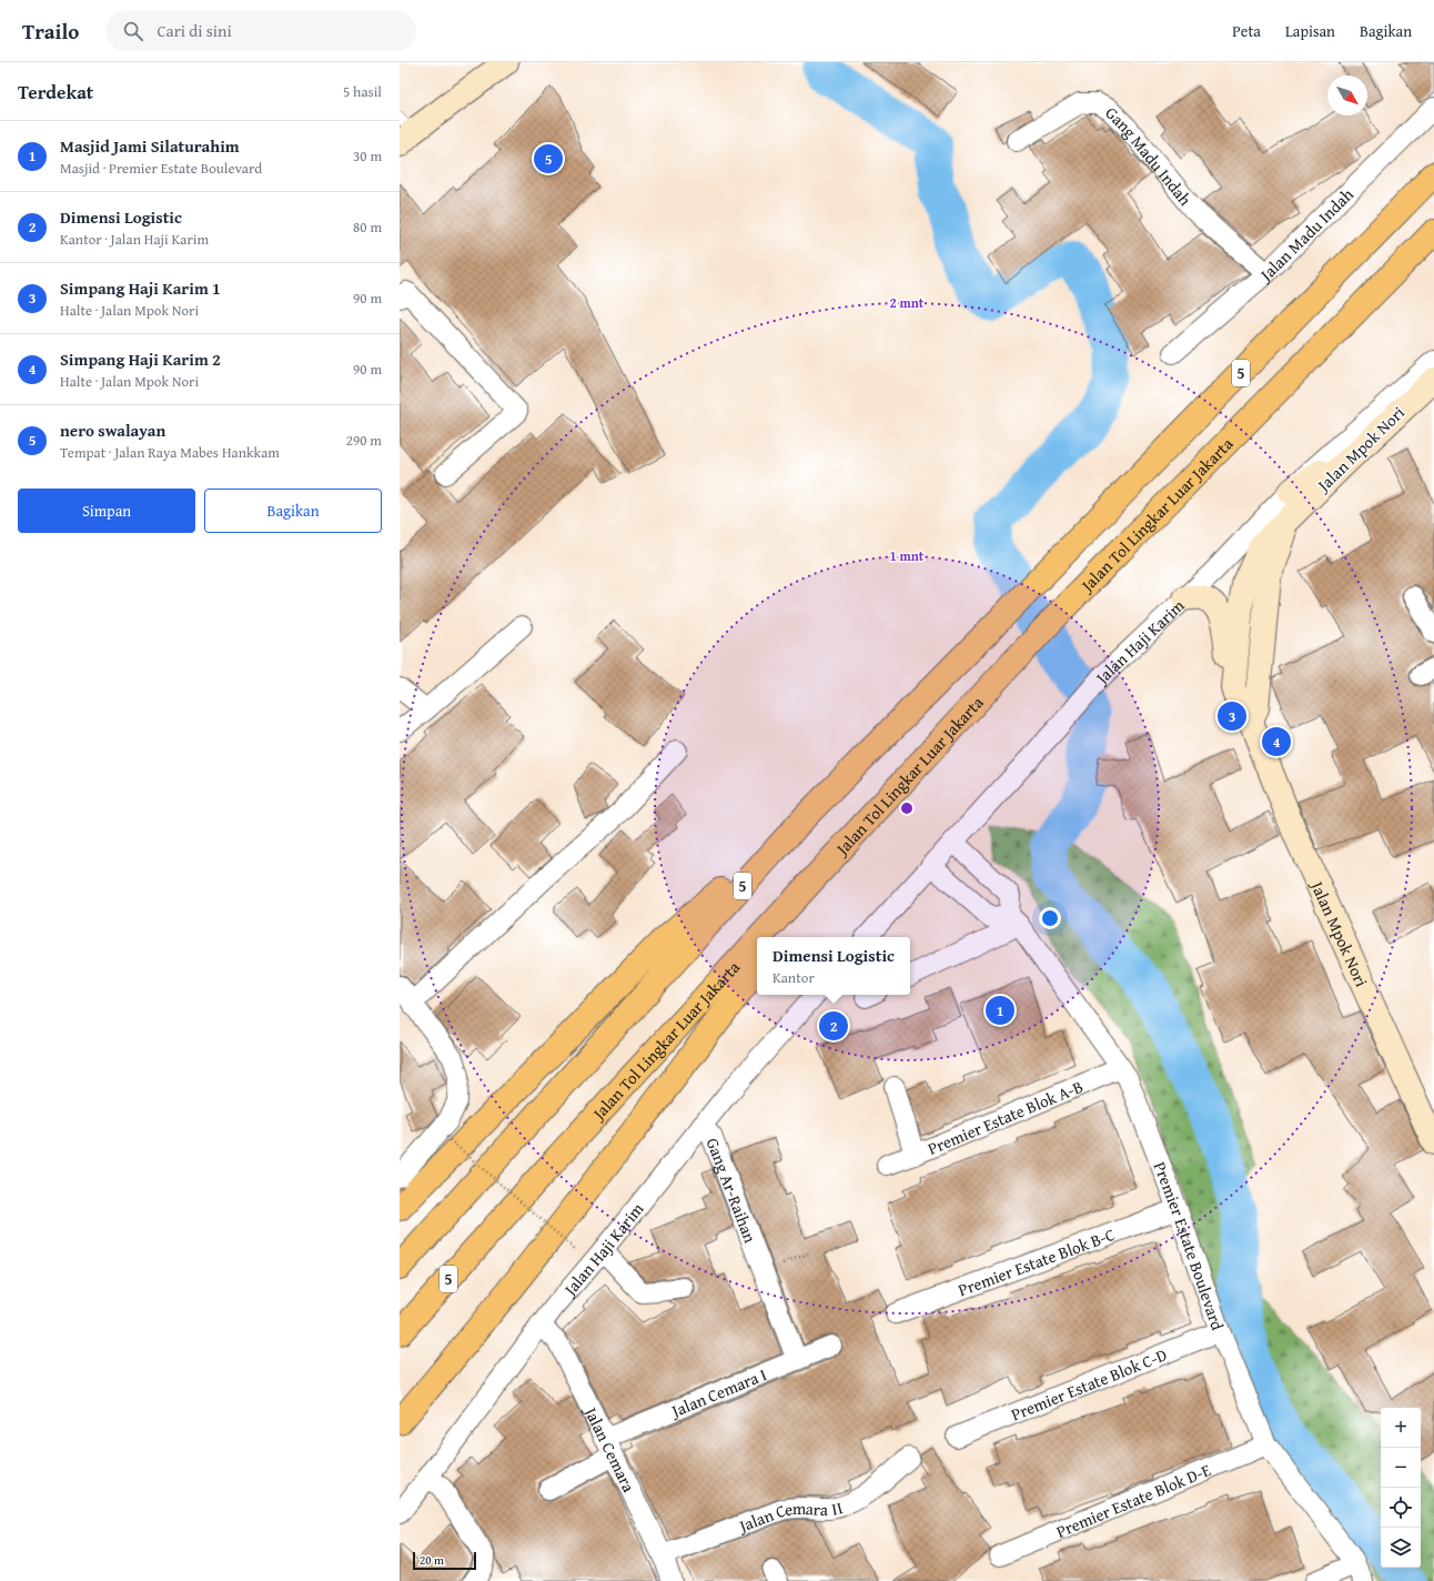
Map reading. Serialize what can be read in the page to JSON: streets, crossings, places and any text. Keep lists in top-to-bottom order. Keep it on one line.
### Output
{"streets":{"highway":["5","Jalan Tol Lingkar Luar Jakarta"],"main road":["Jalan Mpok Nori"],"street":["Gang Madu Indah","Jalan Madu Indah","Jalan Haji Karim","Premier Estate Blok A-B","Gang Ar-Raihan","Premier Estate Boulevard","Premier Estate Blok B-C","Premier Estate Blok C-D","Jalan Cemara I","Jalan Cemara","Premier Estate Blok D-E","Jalan Cemara II"]},"crossings":[["Gang Madu Indah","Jalan Madu Indah"],["Jalan Mpok Nori","Jalan Haji Karim"],["Jalan Haji Karim","Gang Ar-Raihan"],["Jalan Haji Karim","Jalan Cemara"],["Premier Estate Blok A-B","Premier Estate Boulevard"],["Gang Ar-Raihan","Jalan Cemara I"],["Premier Estate Boulevard","Premier Estate Blok B-C"],["Premier Estate Boulevard","Premier Estate Blok C-D"],["Premier Estate Boulevard","Premier Estate Blok D-E"],["Jalan Cemara I","Jalan Cemara"],["Jalan Cemara","Jalan Cemara II"]],"scale_bar":"20 m","north":"bottom right","page":{"header":"Trailo","search":"Cari di sini","nav":["Peta","Lapisan","Bagikan"],"heading":["Terdekat","5 hasil"],"list":[{"mark":"1","name":"Masjid Jami Silaturahim","note":"Masjid · Premier Estate Boulevard","value":"30 m"},{"mark":"2","name":"Dimensi Logistic","note":"Kantor · Jalan Haji Karim","value":"80 m"},{"mark":"3","name":"Simpang Haji Karim 1","note":"Halte · Jalan Mpok Nori","value":"90 m"},{"mark":"4","name":"Simpang Haji Karim 2","note":"Halte · Jalan Mpok Nori","value":"90 m"},{"mark":"5","name":"nero swalayan","note":"Tempat · Jalan Raya Mabes Hankkam","value":"290 m"}],"pins":["5","3","4","1","2"],"buttons":["Simpan","Bagikan"],"popup":["Dimensi Logistic","Kantor"],"map_buttons":["+","−"],"scale":"20 m"},"rings":["2 mnt","1 mnt"]}
